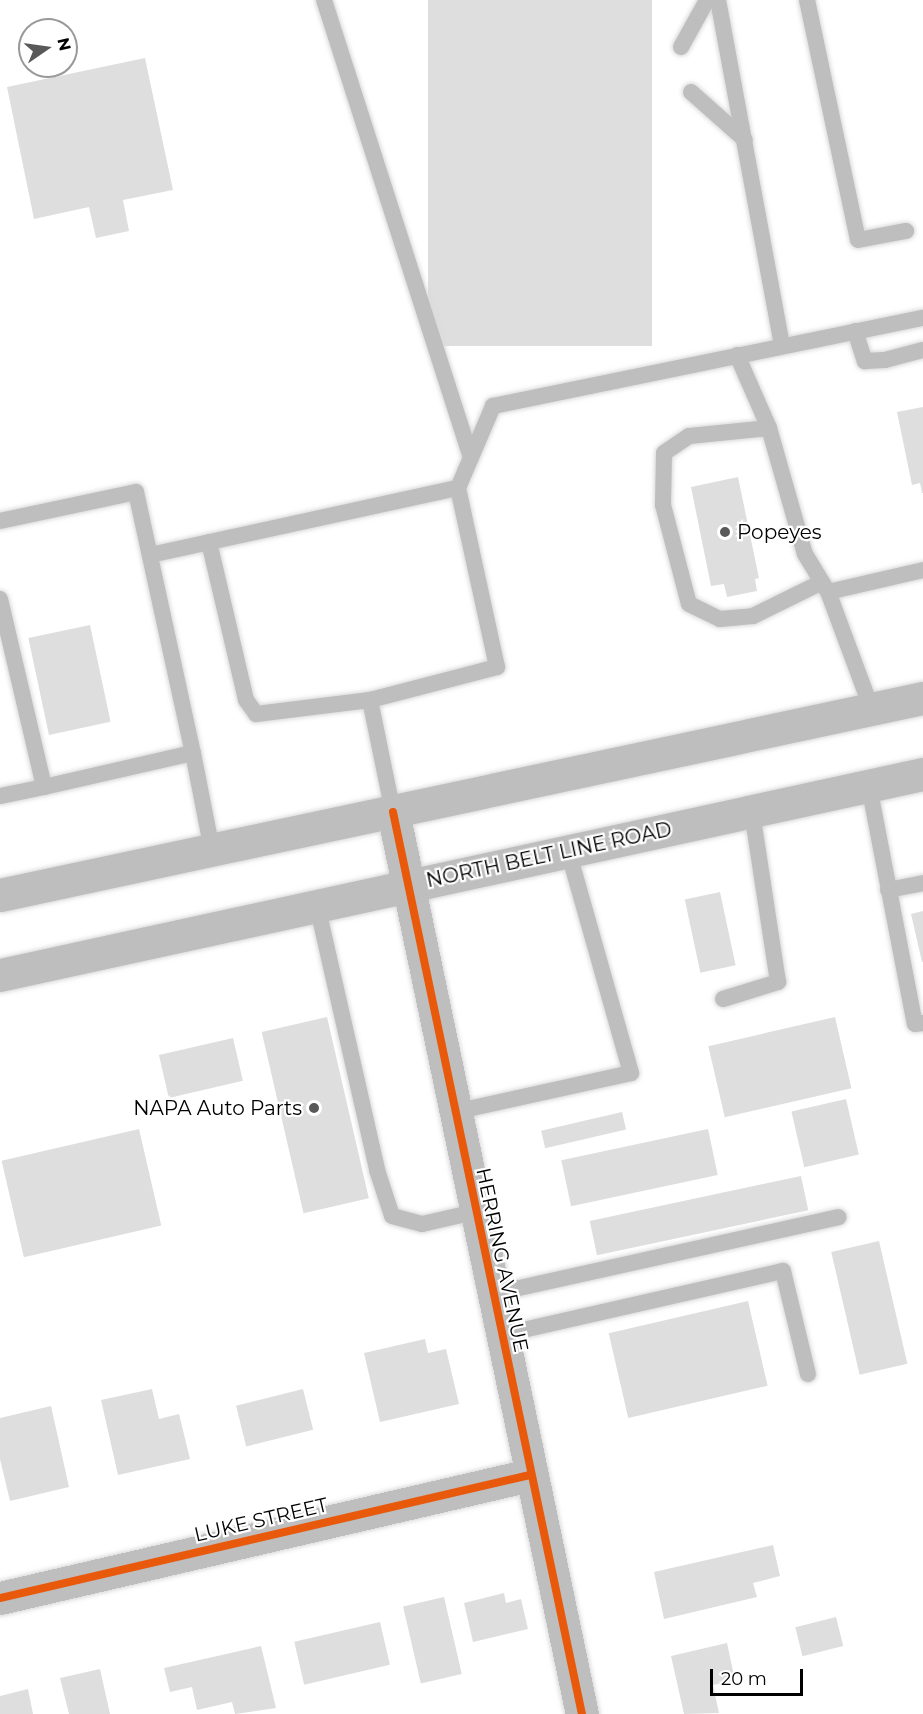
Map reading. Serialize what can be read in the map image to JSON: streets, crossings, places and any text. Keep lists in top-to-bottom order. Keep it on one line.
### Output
{"streets":{"main road":["NORTH BELT LINE ROAD","HERRING AVENUE","LUKE STREET"]},"crossings":[["NORTH BELT LINE ROAD","HERRING AVENUE"],["HERRING AVENUE","LUKE STREET"]],"places":["Popeyes","NAPA Auto Parts"],"scale_bar":"20 m","north":"right"}
